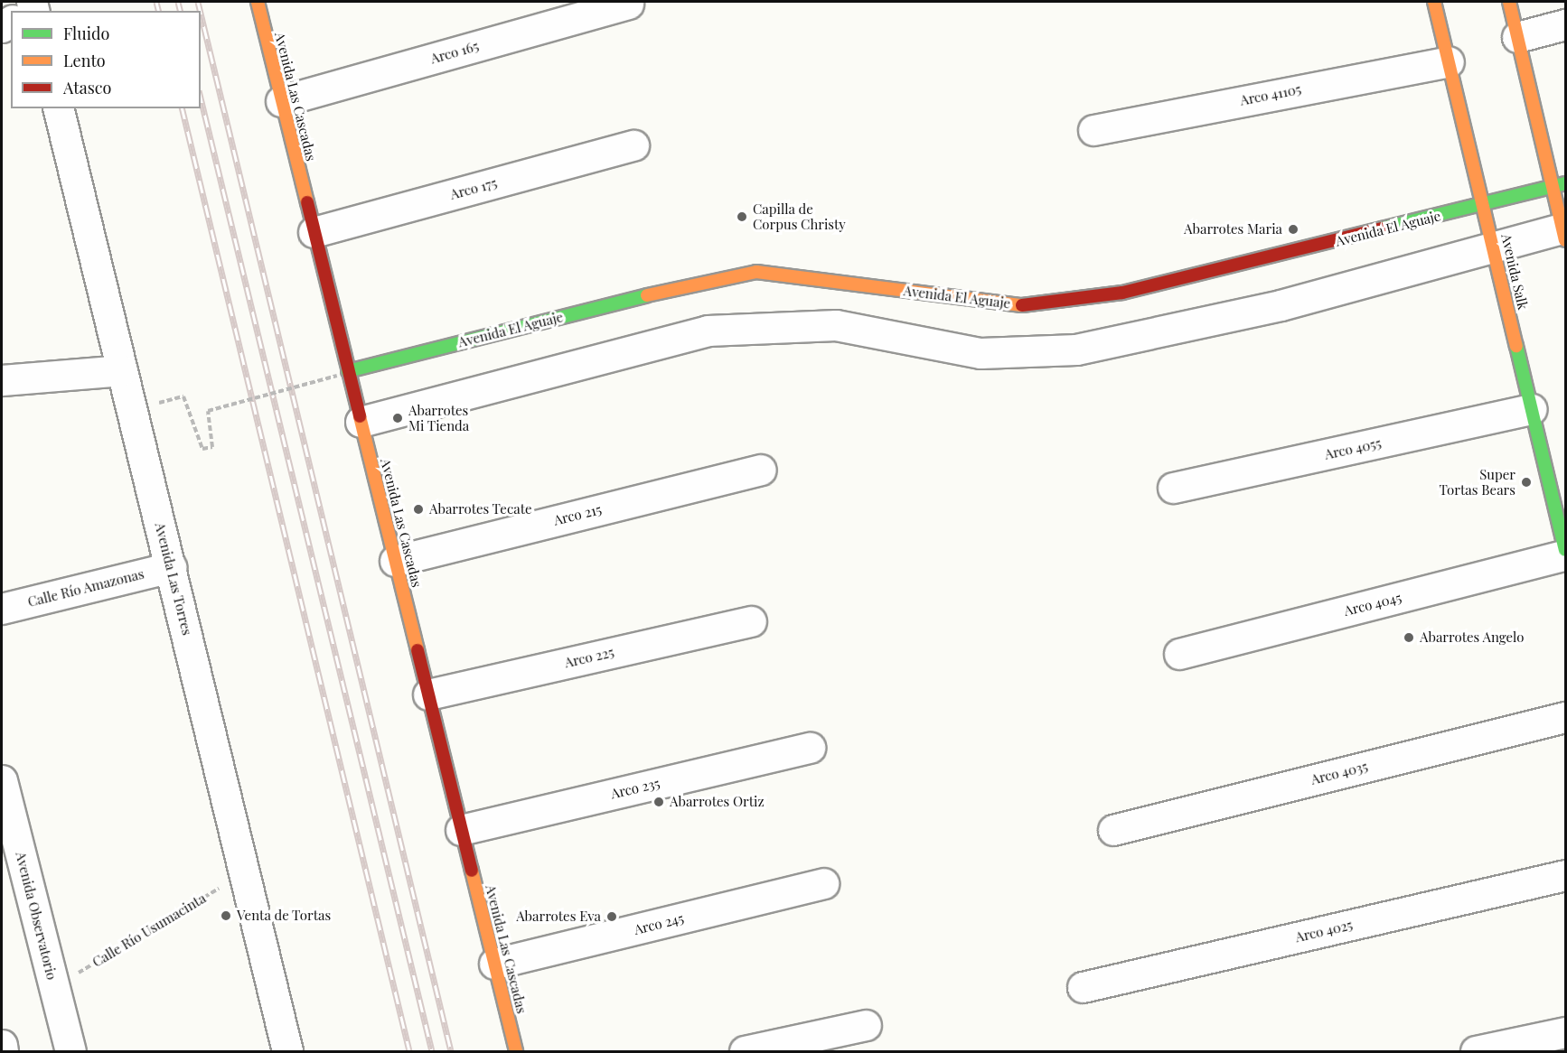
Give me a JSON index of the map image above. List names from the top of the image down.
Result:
{
  "streets": {
    "street": [
      "Arco 165",
      "Arco 41105",
      "Avenida Las Cascadas",
      "Arco 175",
      "Avenida El Aguaje",
      "Avenida Salk",
      "Arco 4055",
      "Arco 215",
      "Avenida Las Torres",
      "Calle Río Amazonas",
      "Arco 4045",
      "Arco 225",
      "Arco 4035",
      "Arco 235",
      "Avenida Observatorio",
      "Arco 245",
      "Arco 4025"
    ],
    "path": ["Calle Río Usumacinta"]
  },
  "crossings": [
    ["Arco 165", "Avenida Las Cascadas"],
    ["Arco 41105", "Avenida Salk"],
    ["Avenida Las Cascadas", "Arco 175"],
    ["Avenida Las Cascadas", "Avenida El Aguaje"],
    ["Avenida Las Cascadas", "Arco 215"],
    ["Avenida Las Cascadas", "Arco 225"],
    ["Avenida Las Cascadas", "Arco 235"],
    ["Avenida Las Cascadas", "Arco 245"],
    ["Avenida El Aguaje", "Avenida Salk"],
    ["Avenida Salk", "Arco 4055"],
    ["Avenida Las Torres", "Calle Río Amazonas"],
    ["Avenida Las Torres", "Calle Río Usumacinta"],
    ["Avenida Observatorio", "Calle Río Usumacinta"]
  ],
  "places": [
    "Capilla de Corpus Christy",
    "Abarrotes Maria",
    "Abarrotes Mi Tienda",
    "Super Tortas Bears",
    "Abarrotes Tecate",
    "Abarrotes Angelo",
    "Abarrotes Ortiz",
    "Venta de Tortas",
    "Abarrotes Eva"
  ],
  "legend": ["Fluido", "Lento", "Atasco"]
}
